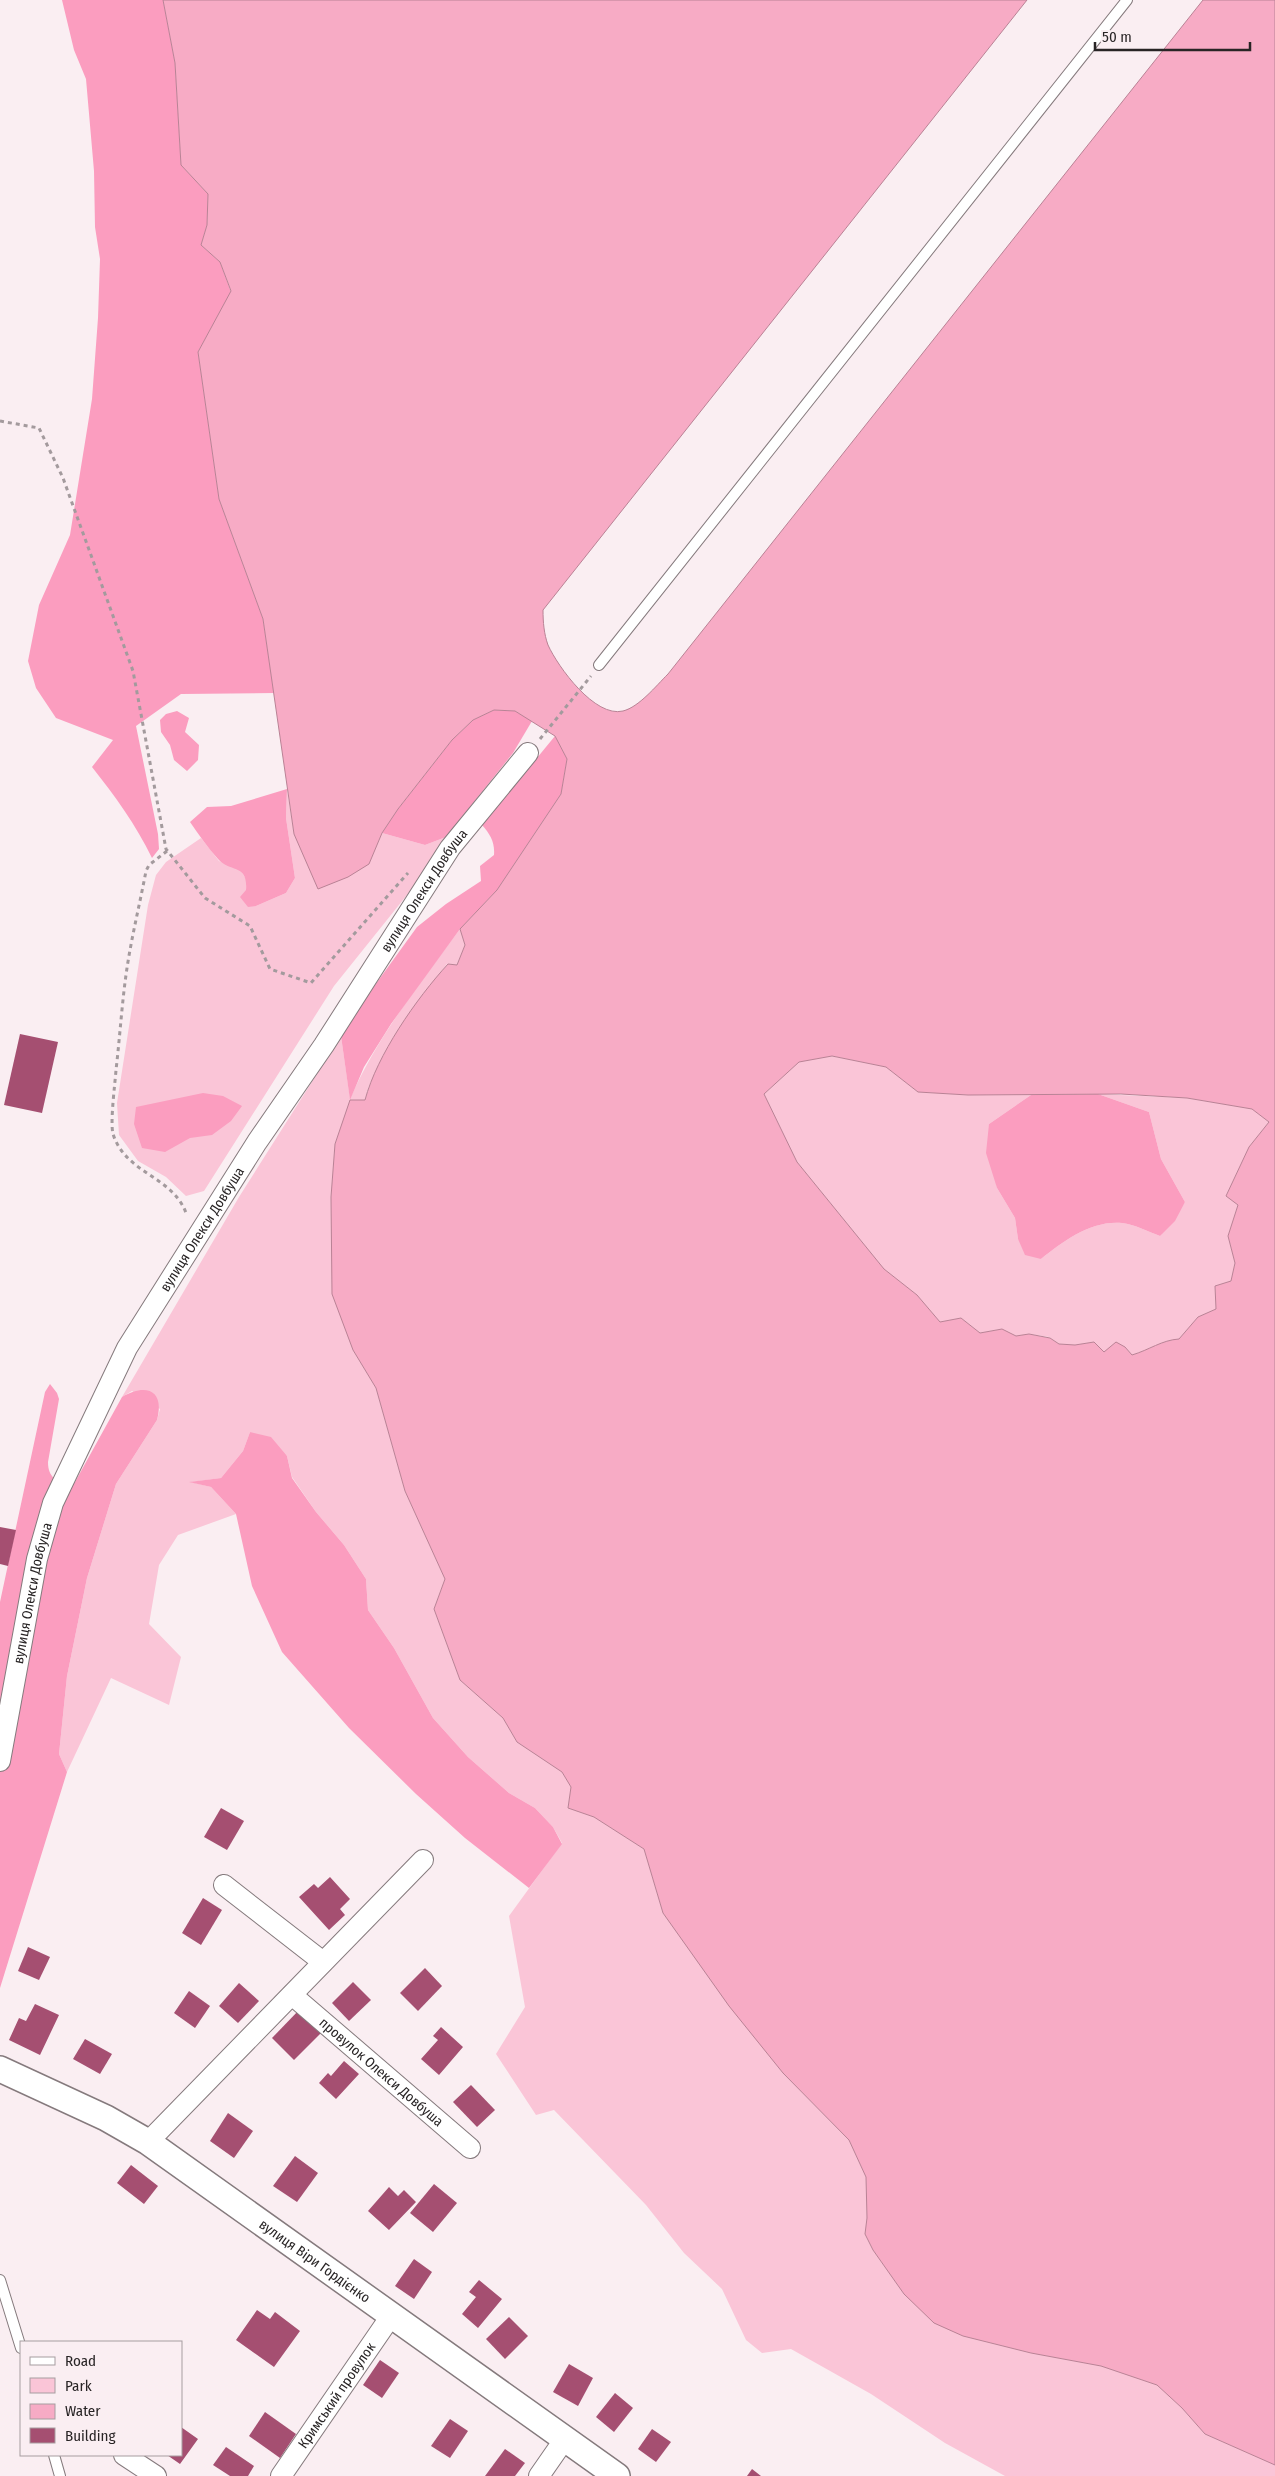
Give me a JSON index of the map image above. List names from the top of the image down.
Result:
{
  "streets": {
    "street": [
      "вулиця Олекси Довбуша",
      "провулок Олекси Довбуша",
      "вулиця Віри Гордієнко",
      "Кримський провулок"
    ]
  },
  "crossings": [
    ["вулиця Віри Гордієнко", "Кримський провулок"]
  ],
  "legend": [
    "Road",
    "Park",
    "Water",
    "Building"
  ],
  "scale_bar": "50 m"
}
